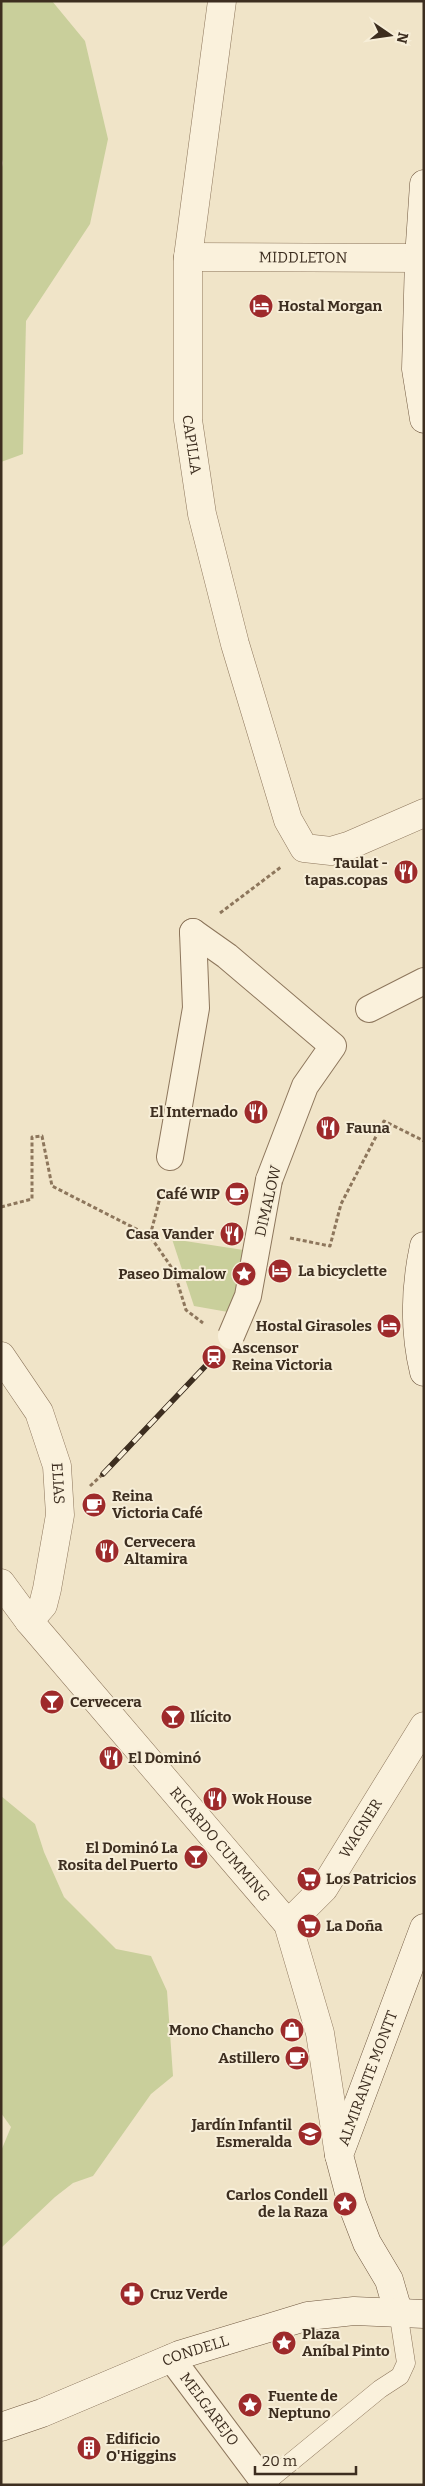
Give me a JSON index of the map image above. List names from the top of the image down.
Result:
{
  "streets": {
    "street": [
      "MIDDLETON",
      "CAPILLA",
      "DIMALOW",
      "ELIAS",
      "WAGNER",
      "RICARDO CUMMING",
      "ALMIRANTE MONTT",
      "CONDELL",
      "MELGAREJO"
    ]
  },
  "crossings": [
    ["MIDDLETON", "CAPILLA"],
    ["ELIAS", "RICARDO CUMMING"],
    ["WAGNER", "RICARDO CUMMING"],
    ["RICARDO CUMMING", "ALMIRANTE MONTT"],
    ["ALMIRANTE MONTT", "CONDELL"],
    ["CONDELL", "MELGAREJO"]
  ],
  "places": {
    "hotel": ["Hostal Morgan", "La bicyclette", "Hostal Girasoles"],
    "restaurant": [
      "Taulat - tapas.copas",
      "El Internado",
      "Fauna",
      "Casa Vander",
      "Cervecera Altamira",
      "El Dominó",
      "Wok House"
    ],
    "cafe": ["Café WIP", "Reina Victoria Café", "Astillero"],
    "place": [
      "Paseo Dimalow",
      "Carlos Condell de la Raza",
      "Plaza Aníbal Pinto",
      "Fuente de Neptuno"
    ],
    "station": ["Ascensor Reina Victoria"],
    "bar": ["Cervecera", "Ilícito", "El Dominó La Rosita del Puerto"],
    "supermarket": ["Los Patricios", "La Doña"],
    "shop": ["Mono Chancho"],
    "school or university": ["Jardín Infantil Esmeralda"],
    "pharmacy": ["Cruz Verde"],
    "building": ["Edificio O'Higgins"]
  },
  "scale_bar": "20 m",
  "north": "right"
}
